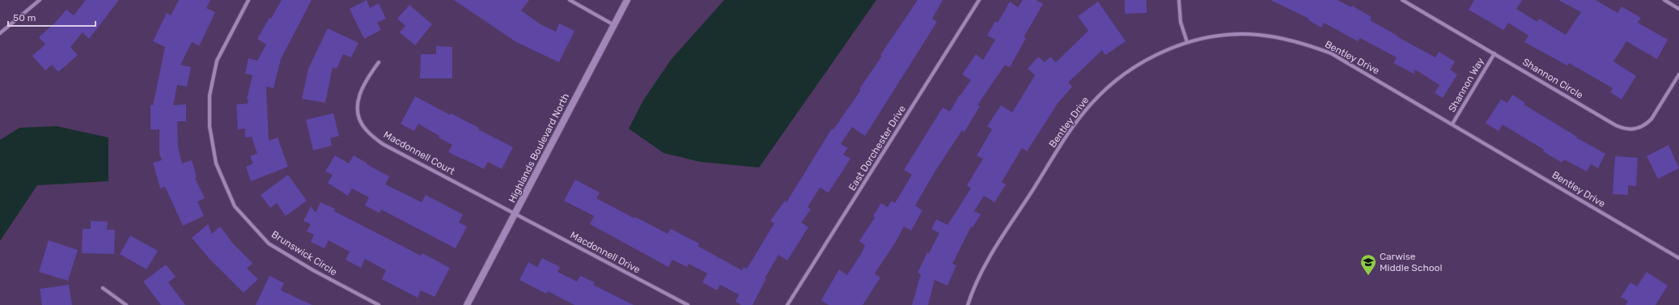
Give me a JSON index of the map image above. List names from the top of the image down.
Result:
{
  "streets": {
    "street": [
      "Bentley Drive",
      "Shannon Circle",
      "Shannon Way",
      "Highlands Boulevard North",
      "East Dorchester Drive",
      "Macdonnell Court",
      "Macdonnell Drive",
      "Brunswick Circle"
    ]
  },
  "crossings": [
    ["Bentley Drive", "Shannon Way"],
    ["Shannon Circle", "Shannon Way"],
    ["Highlands Boulevard North", "Macdonnell Court"],
    ["Highlands Boulevard North", "Macdonnell Drive"],
    ["Macdonnell Court", "Macdonnell Drive"]
  ],
  "places": {
    "school or university": ["Carwise Middle School"]
  },
  "scale_bar": "50 m"
}
